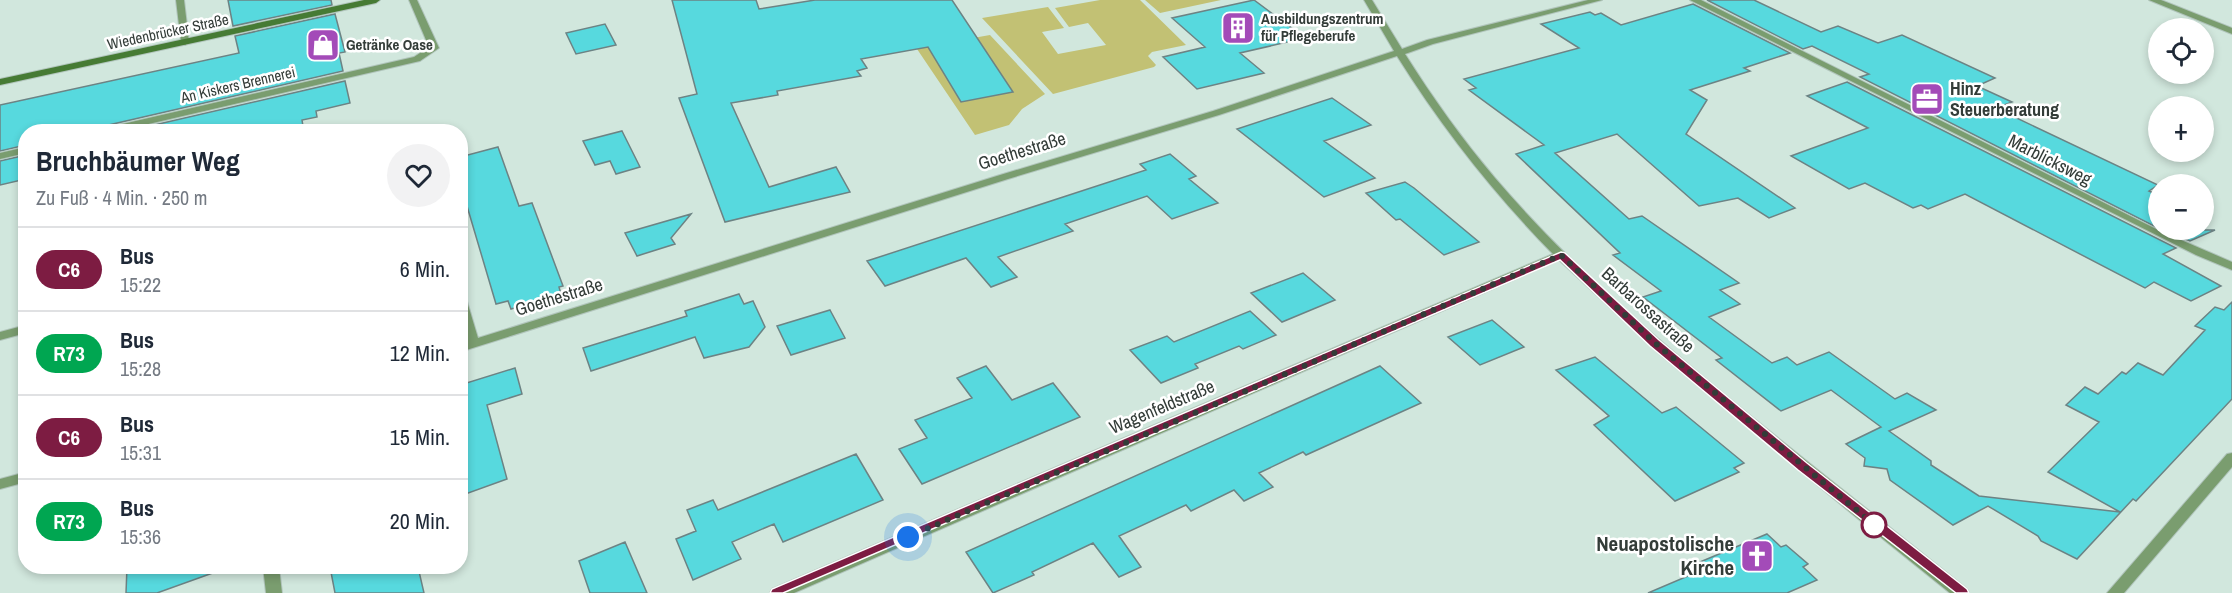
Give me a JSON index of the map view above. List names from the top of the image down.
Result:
{
  "streets": {
    "street": [
      "Wiedenbrücker Straße",
      "An Kiskers Brennerei",
      "Goethestraße",
      "Marblicksweg",
      "Barbarossastraße",
      "Wagenfeldstraße"
    ]
  },
  "crossings": [
    ["Goethestraße", "Barbarossastraße"],
    ["Barbarossastraße", "Wagenfeldstraße"]
  ],
  "places": {
    "building": ["Ausbildungszentrum für Pflegeberufe"],
    "shop": ["Getränke Oase"],
    "office": ["Hinz Steuerberatung"],
    "church": ["Neuapostolische Kirche"]
  },
  "lines": ["bus line C6"],
  "page": {
    "map_buttons": ["+", "−"],
    "heading": ["Bruchbäumer Weg", "Zu Fuß · 4 Min. · 250 m"],
    "list": [
      {
        "mark": "C6",
        "name": "Bus",
        "note": "15:22",
        "value": "6 Min."
      },
      {
        "mark": "R73",
        "name": "Bus",
        "note": "15:28",
        "value": "12 Min."
      },
      {
        "mark": "C6",
        "name": "Bus",
        "note": "15:31",
        "value": "15 Min."
      },
      {
        "mark": "R73",
        "name": "Bus",
        "note": "15:36",
        "value": "20 Min."
      }
    ]
  }
}
